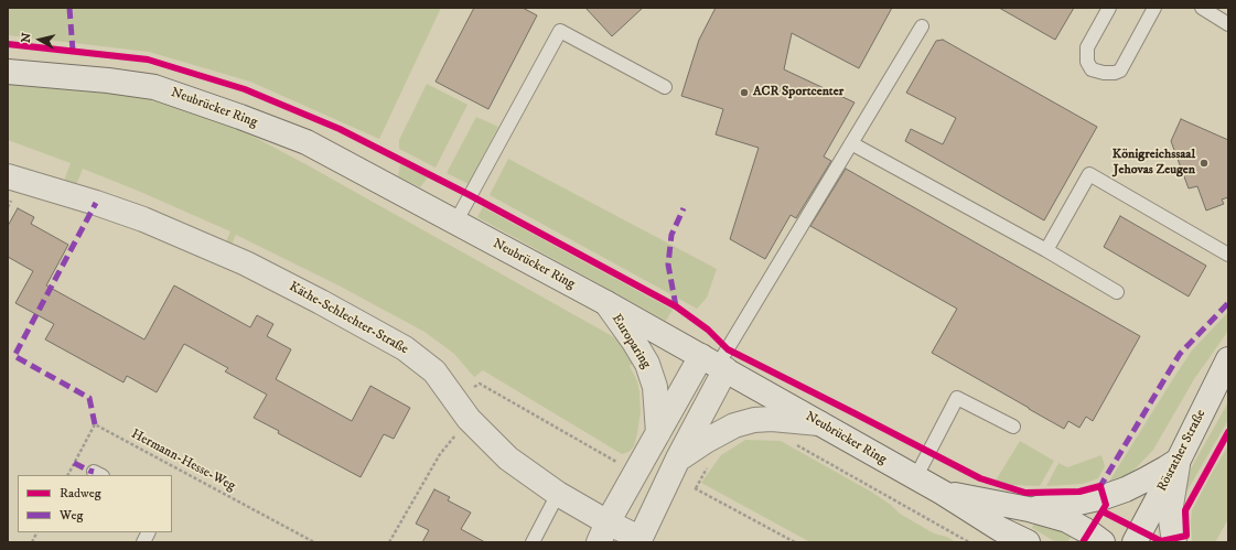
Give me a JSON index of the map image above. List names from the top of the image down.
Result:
{
  "streets": {
    "main road": [
      "Neubrücker Ring",
      "Käthe-Schlechter-Straße",
      "Europaring",
      "Rösrather Straße"
    ],
    "path": ["Hermann-Hesse-Weg"]
  },
  "crossings": [
    ["Neubrücker Ring", "Europaring"]
  ],
  "places": ["ACR Sportcenter", "Königreichssaal Jehovas Zeugen"],
  "legend": ["Radweg", "Weg"],
  "north": "left"
}
